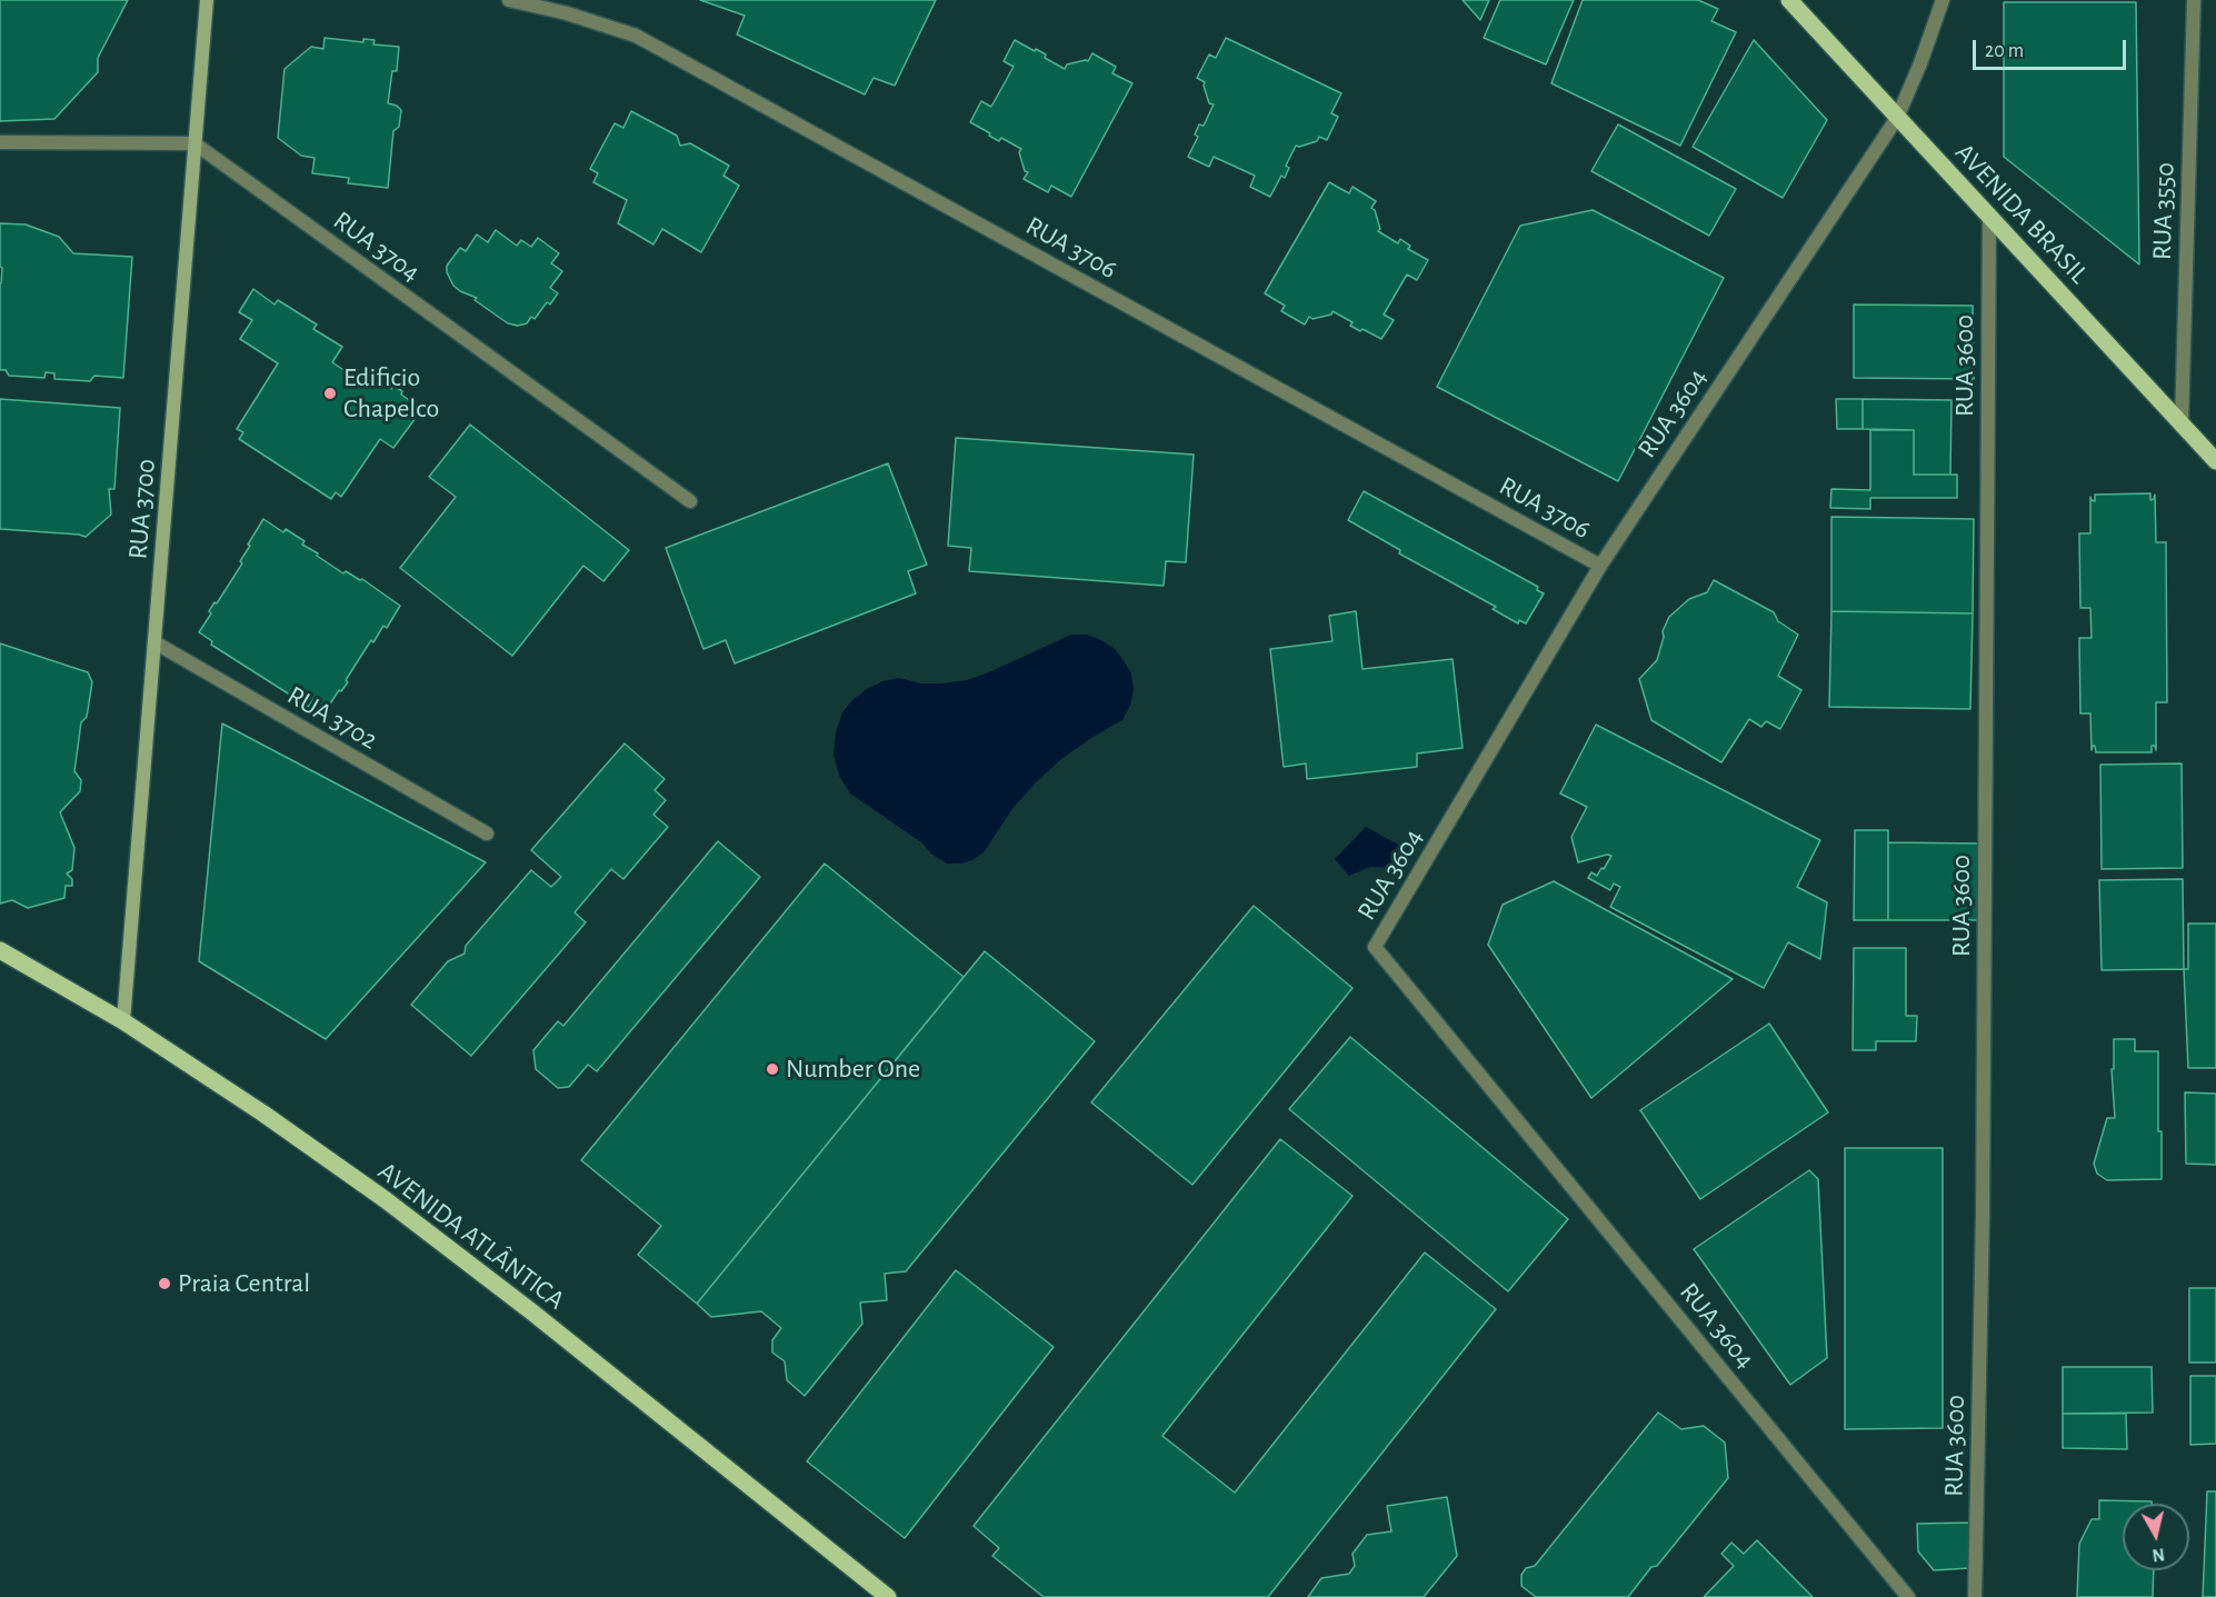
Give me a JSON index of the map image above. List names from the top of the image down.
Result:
{
  "streets": {
    "main road": ["AVENIDA BRASIL", "RUA 3700", "AVENIDA ATLÂNTICA"],
    "street": [
      "RUA 3550",
      "RUA 3704",
      "RUA 3706",
      "RUA 3600",
      "RUA 3604",
      "RUA 3702"
    ]
  },
  "crossings": [
    ["RUA 3550", "AVENIDA BRASIL"],
    ["AVENIDA BRASIL", "RUA 3600"],
    ["AVENIDA BRASIL", "RUA 3604"],
    ["RUA 3704", "RUA 3700"],
    ["RUA 3706", "RUA 3604"],
    ["RUA 3700", "RUA 3702"],
    ["RUA 3700", "AVENIDA ATLÂNTICA"]
  ],
  "places": ["Edificio Chapelco", "Number One", "Praia Central"],
  "scale_bar": "20 m",
  "north": "bottom"
}
